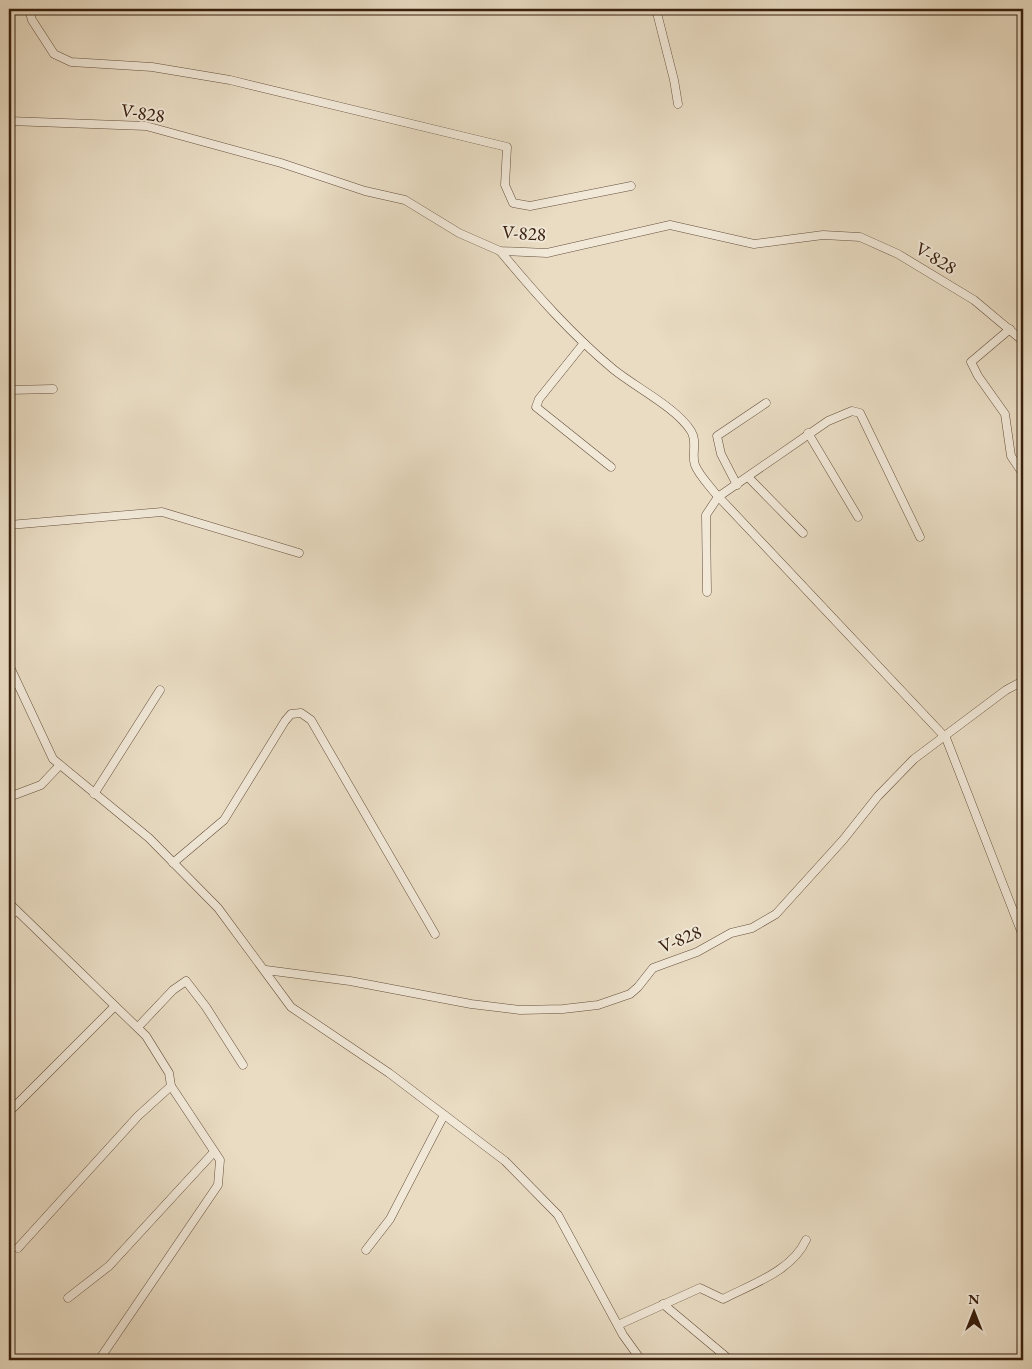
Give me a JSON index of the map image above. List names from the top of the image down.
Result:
{
  "streets": {
    "street": ["V-828"]
  },
  "north": "top"
}
